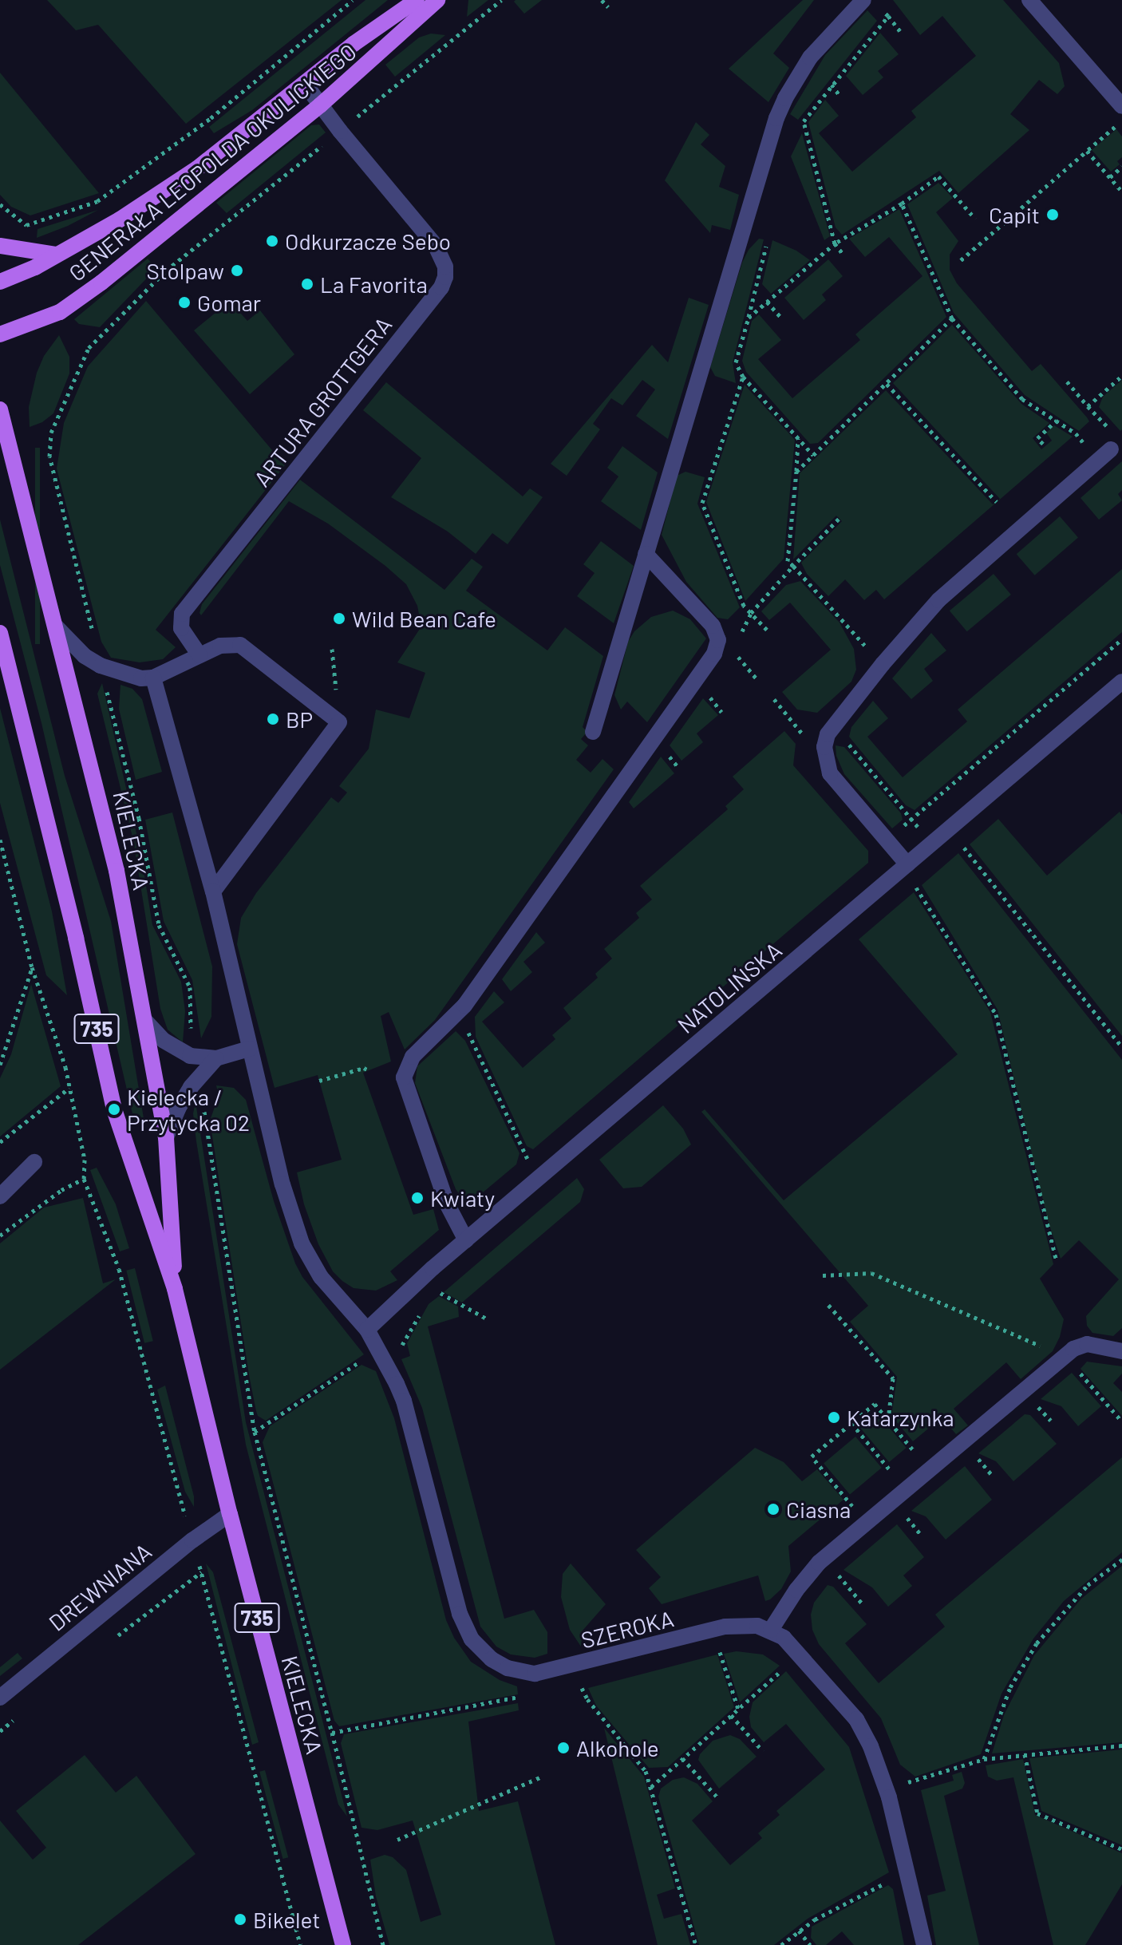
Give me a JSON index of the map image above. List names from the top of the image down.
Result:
{
  "streets": {
    "main road": ["GENERAŁA LEOPOLDA OKULICKIEGO", "KIELECKA", "735"],
    "street": [
      "ARTURA GROTTGERA",
      "NATOLIŃSKA",
      "DREWNIANA",
      "SZEROKA"
    ]
  },
  "crossings": [
    ["GENERAŁA LEOPOLDA OKULICKIEGO", "ARTURA GROTTGERA"],
    ["KIELECKA", "DREWNIANA"],
    ["NATOLIŃSKA", "SZEROKA"]
  ],
  "places": [
    "Capit",
    "Odkurzacze Sebo",
    "Stolpaw",
    "La Favorita",
    "Gomar",
    "Wild Bean Cafe",
    "BP",
    "Kielecka / Przytycka 02",
    "Kwiaty",
    "Katarzynka",
    "Ciasna",
    "Alkohole",
    "Bikelet"
  ]
}
